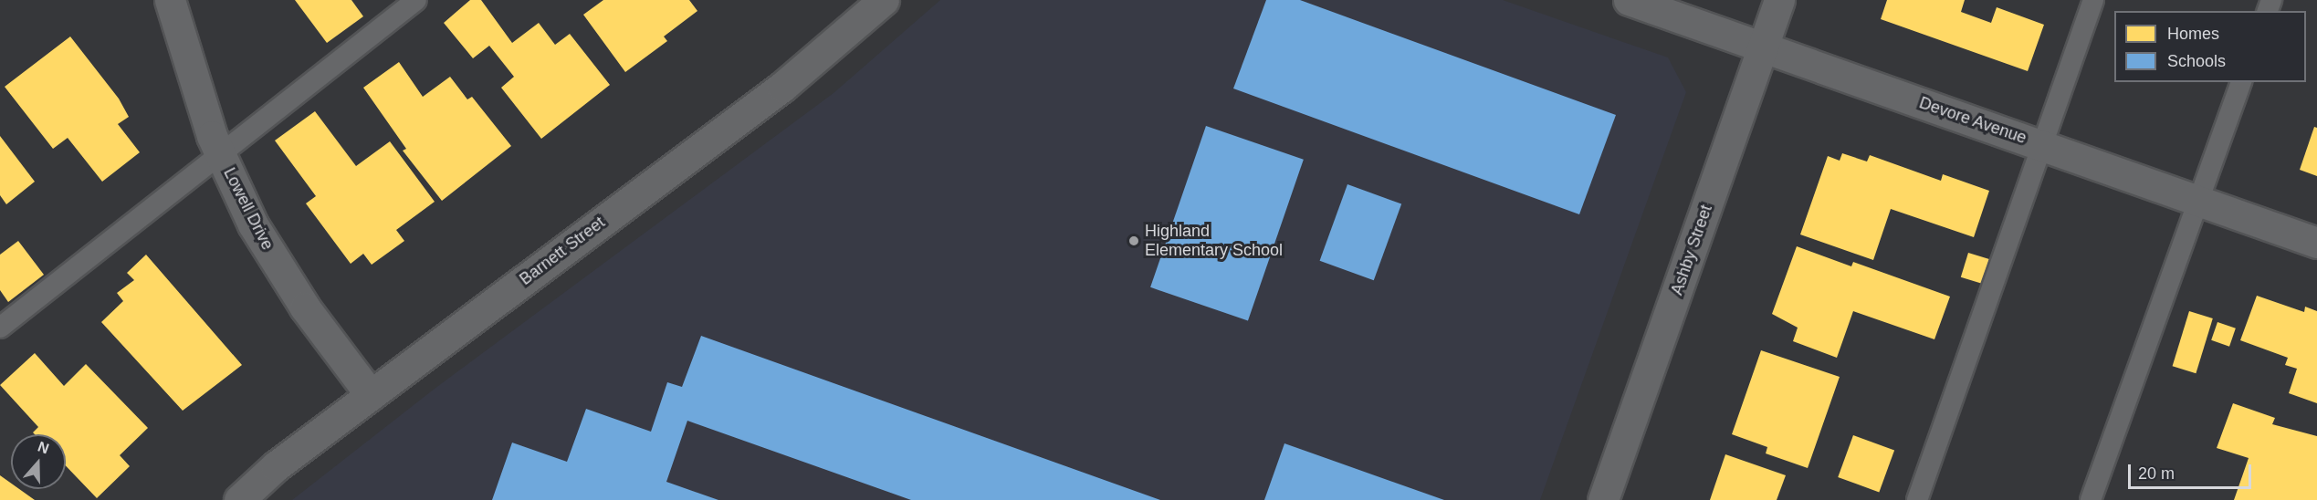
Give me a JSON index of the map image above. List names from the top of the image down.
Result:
{
  "streets": {
    "street": [
      "Devore Avenue",
      "Lowell Drive",
      "Ashby Street",
      "Barnett Street"
    ]
  },
  "crossings": [
    ["Devore Avenue", "Ashby Street"],
    ["Lowell Drive", "Barnett Street"]
  ],
  "places": ["Highland Elementary School"],
  "legend": ["Homes", "Schools"],
  "scale_bar": "20 m",
  "north": "top"
}
